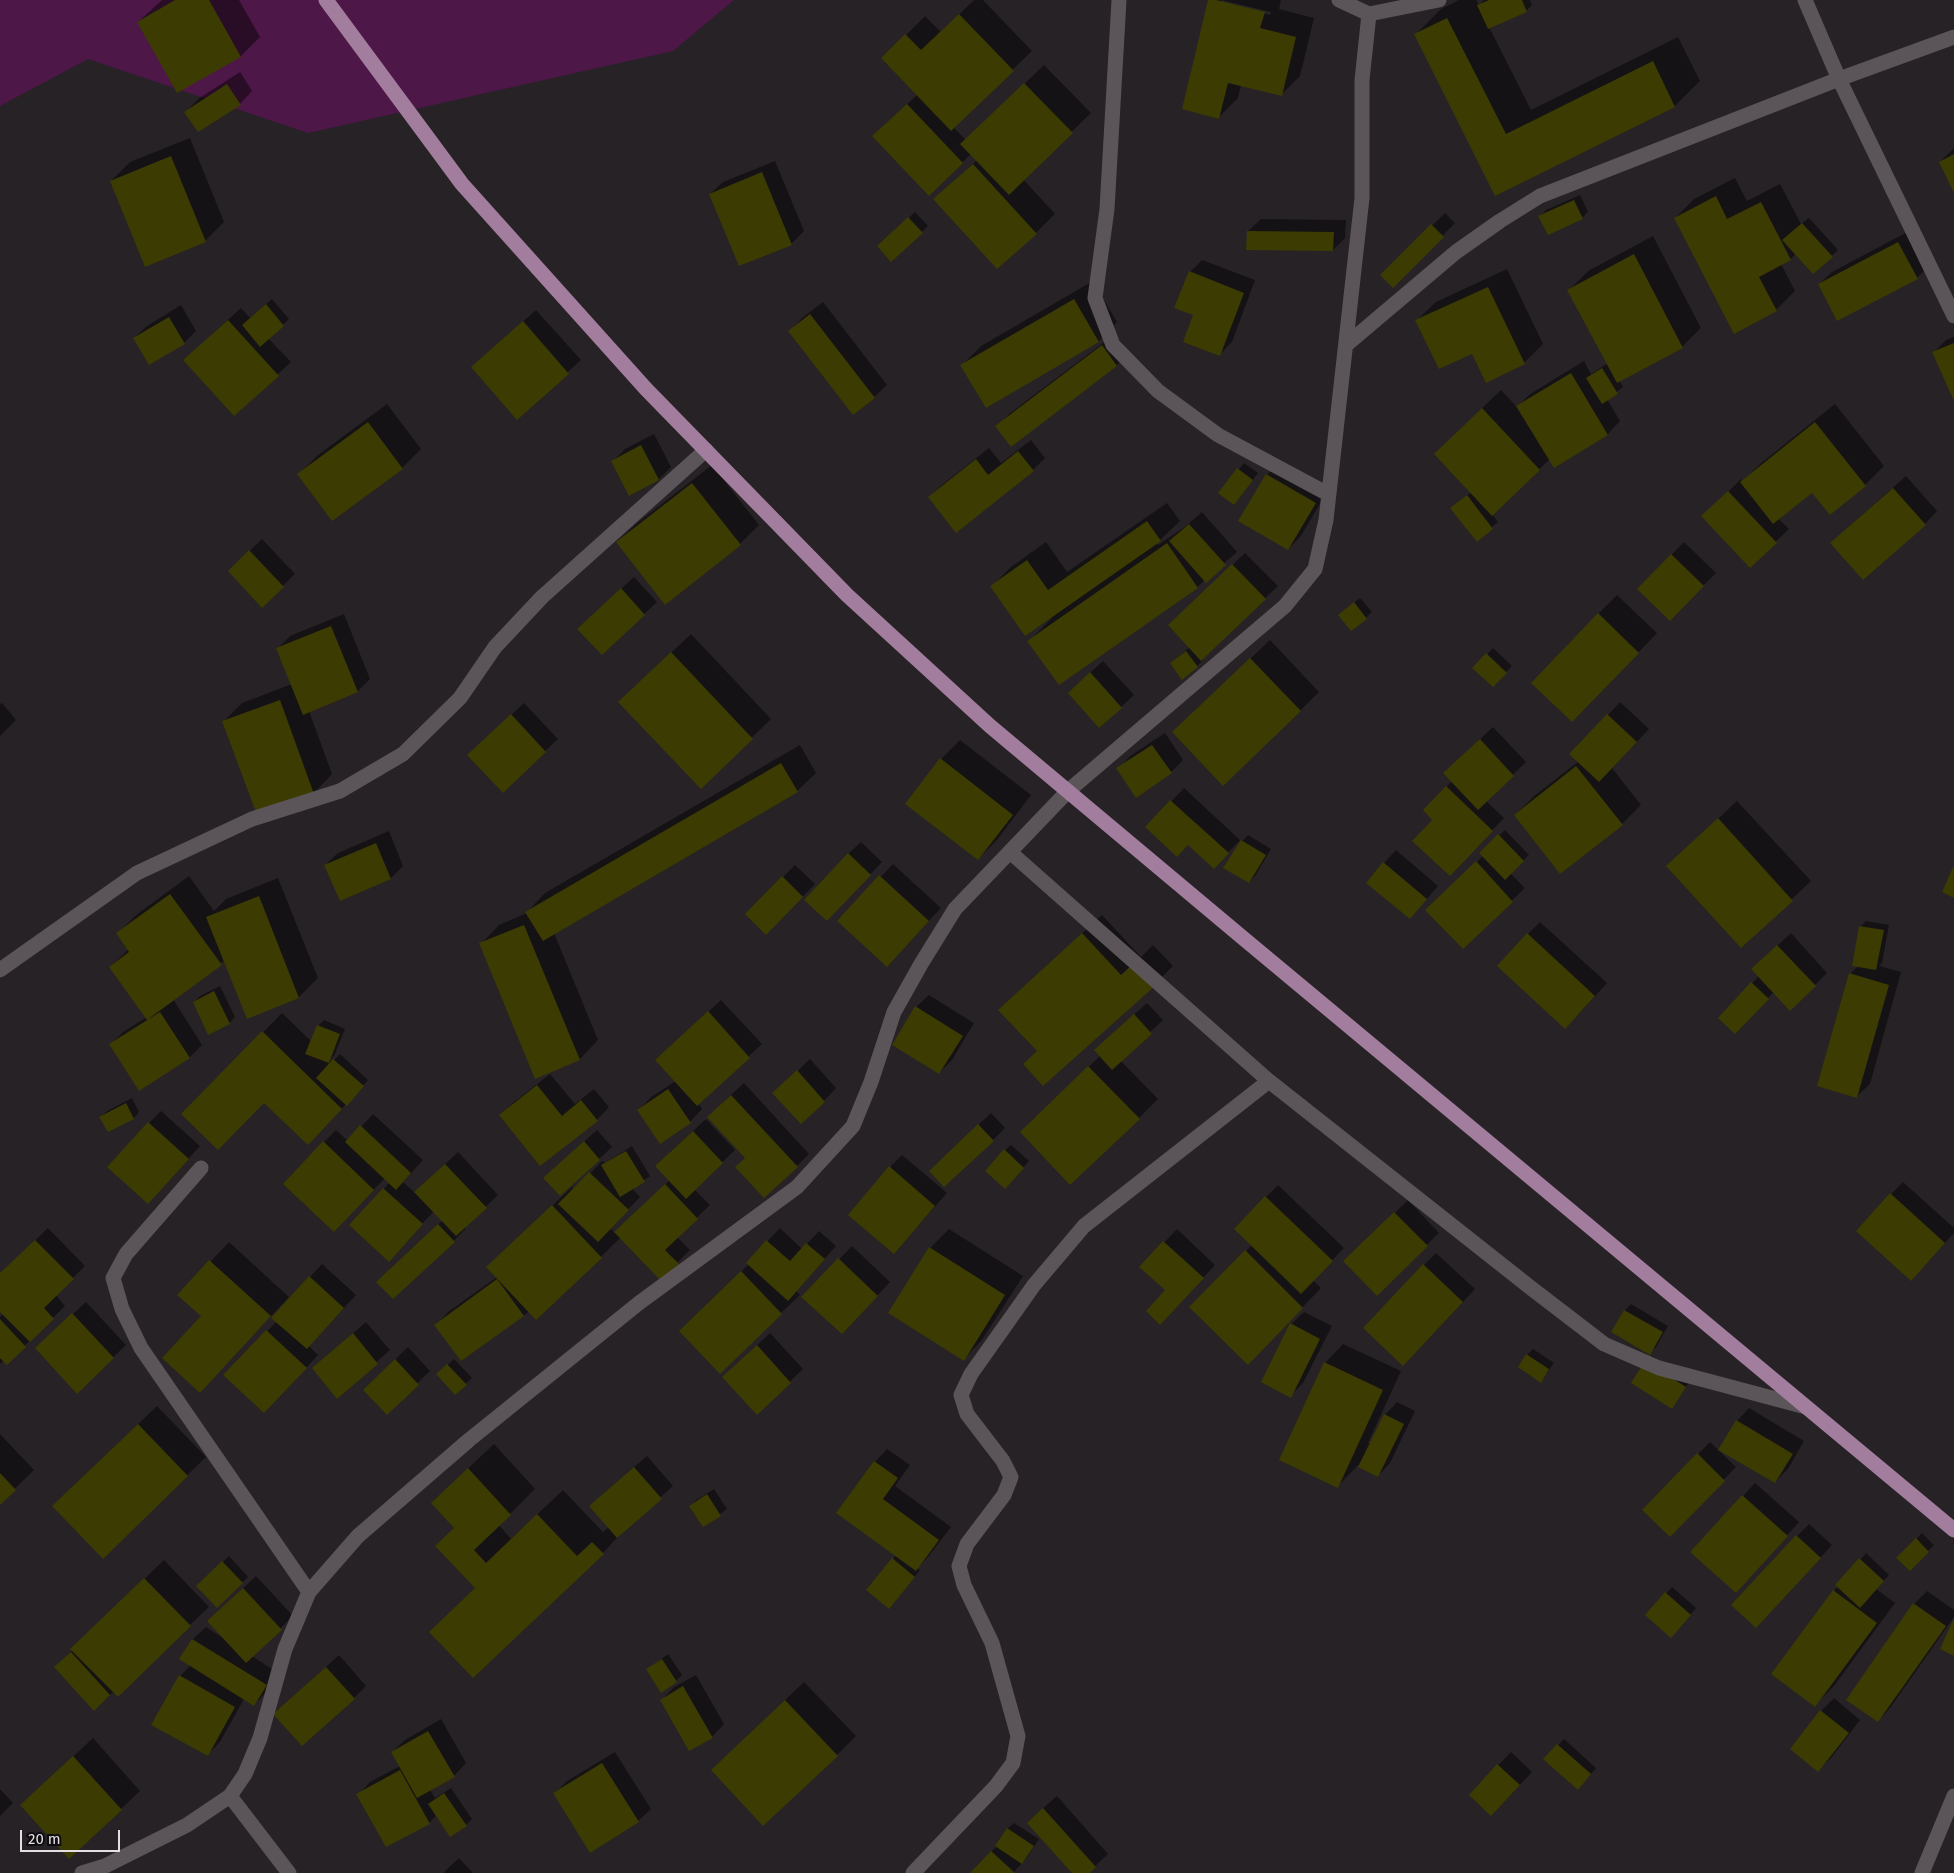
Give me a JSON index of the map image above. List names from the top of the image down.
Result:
{
  "scale_bar": "20 m"
}
